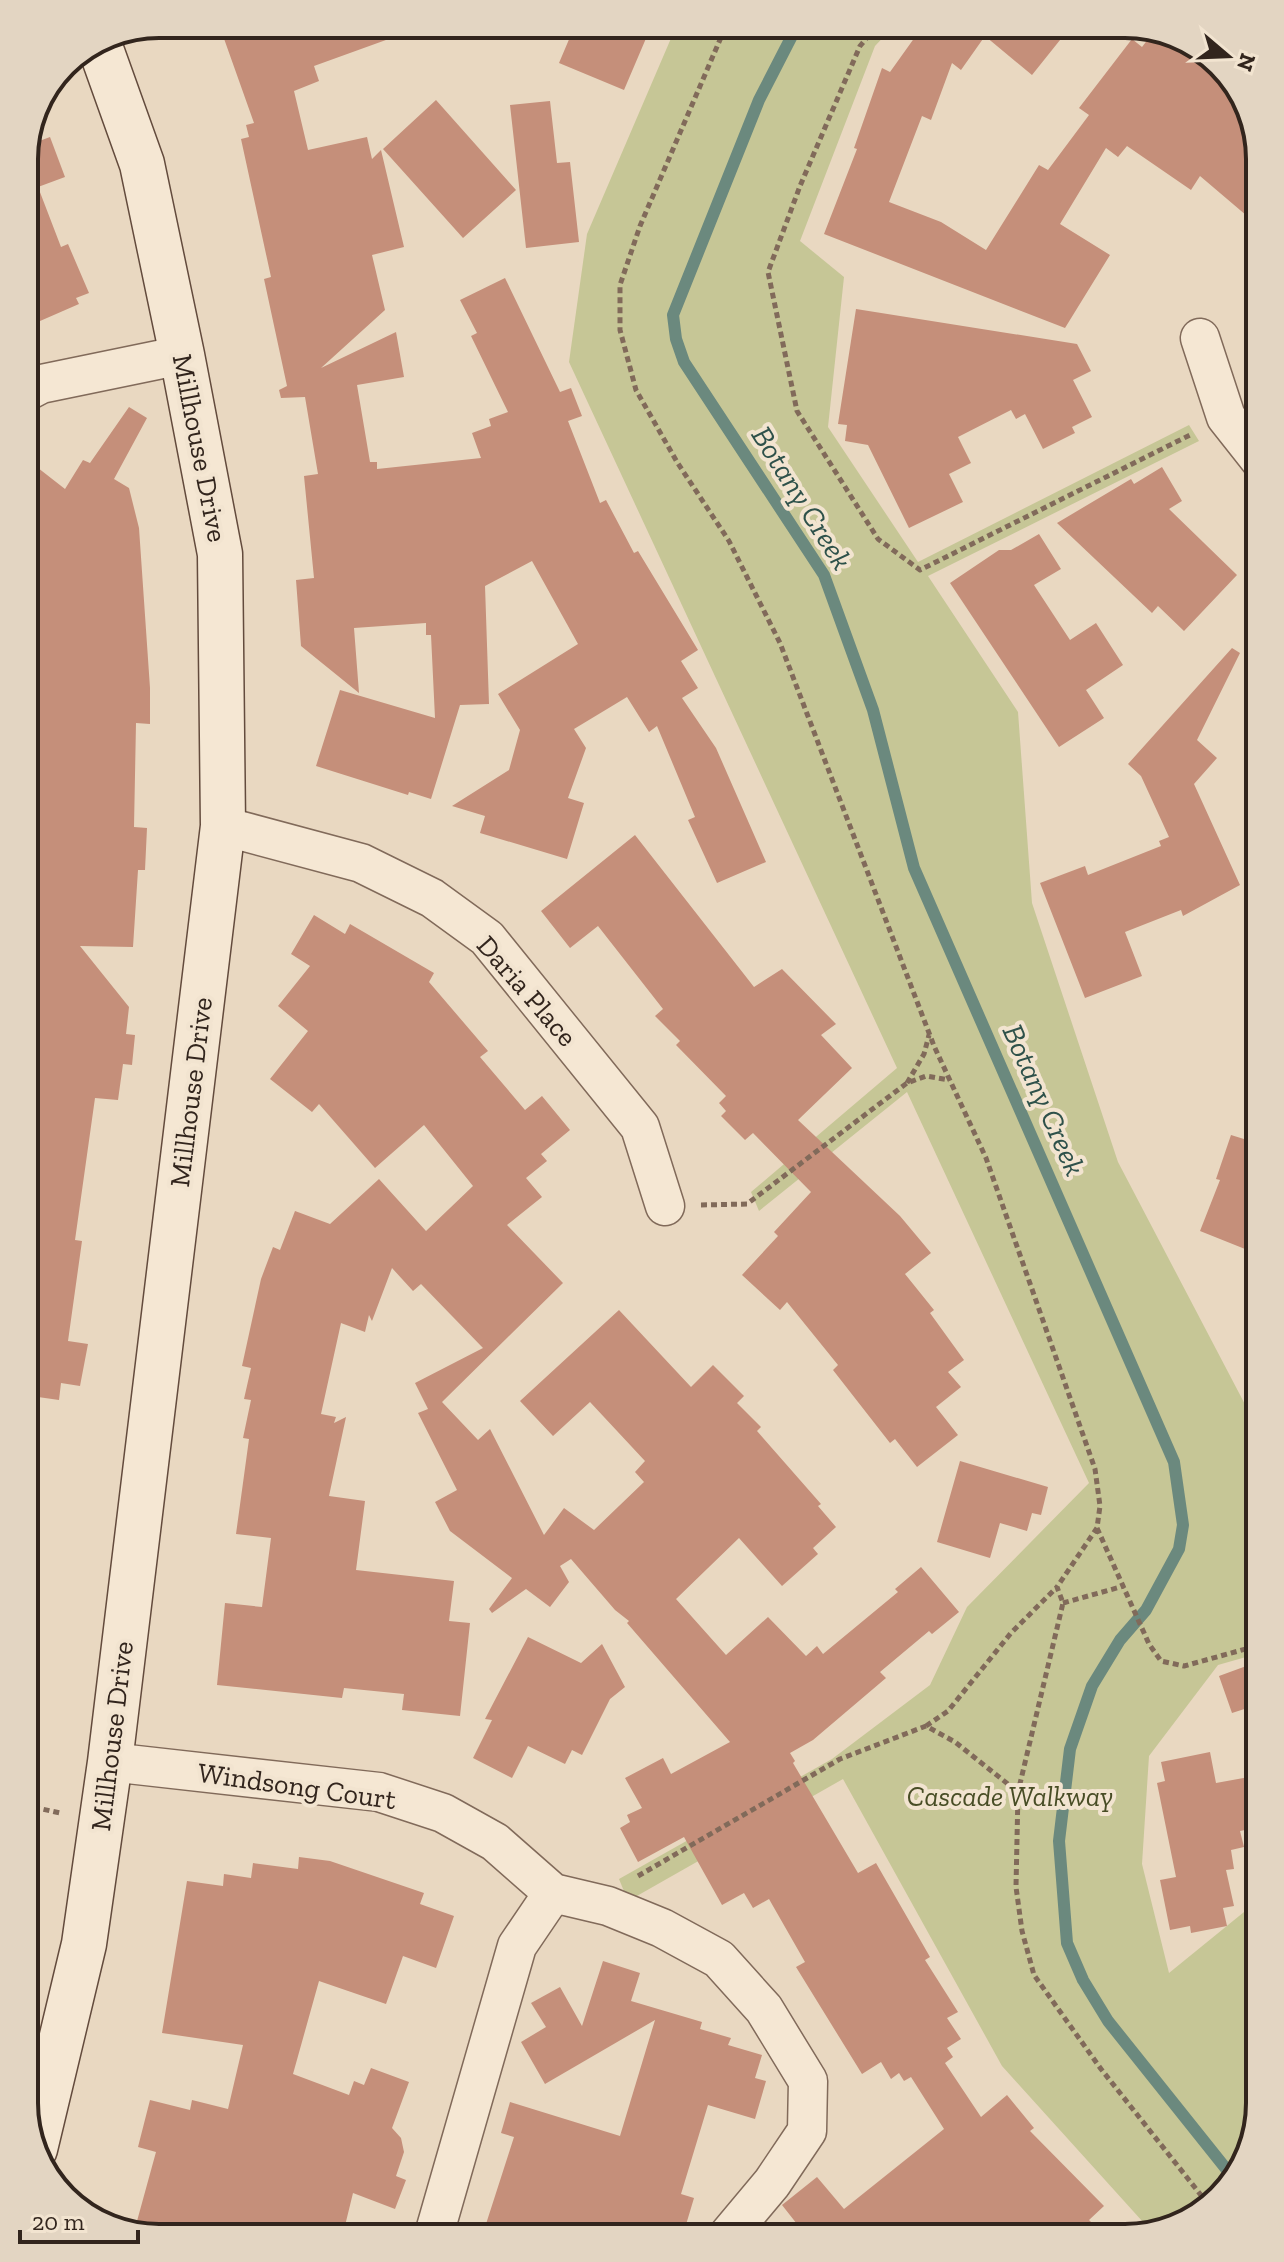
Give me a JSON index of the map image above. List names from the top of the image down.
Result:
{
  "streets": {
    "main road": ["Millhouse Drive"],
    "street": ["Daria Place", "Windsong Court"]
  },
  "crossings": [
    ["Millhouse Drive", "Daria Place"],
    ["Millhouse Drive", "Windsong Court"]
  ],
  "water": ["Botany Creek"],
  "parks": ["Cascade Walkway"],
  "scale_bar": "20 m",
  "north": "right"
}
